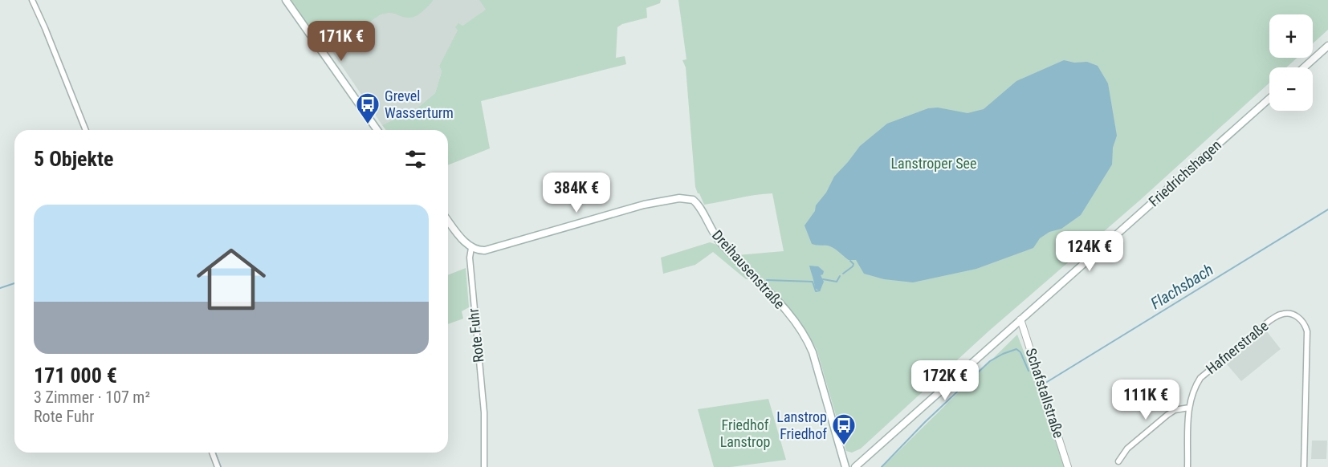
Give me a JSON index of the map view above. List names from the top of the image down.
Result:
{
  "streets": {
    "main road": ["Friedrichshagen", "Dreihausenstraße"],
    "street": ["Rote Fuhr", "Hafnerstraße", "Schafstallstraße"]
  },
  "crossings": [
    ["Friedrichshagen", "Schafstallstraße"],
    ["Dreihausenstraße", "Rote Fuhr"]
  ],
  "water": ["Flachsbach"],
  "parks": ["Lanstroper See", "Friedhof Lanstrop"],
  "places": {
    "bus stop": ["Grevel Wasserturm", "Lanstrop Friedhof"]
  },
  "page": {
    "map_buttons": ["+", "−"],
    "price": [
      "171K €",
      "384K €",
      "124K €",
      "172K €",
      "111K €"
    ],
    "heading": "5 Objekte",
    "list": [
      {
        "name": "171 000 €",
        "note": "3 Zimmer · 107 m² · Rote Fuhr"
      }
    ]
  }
}
